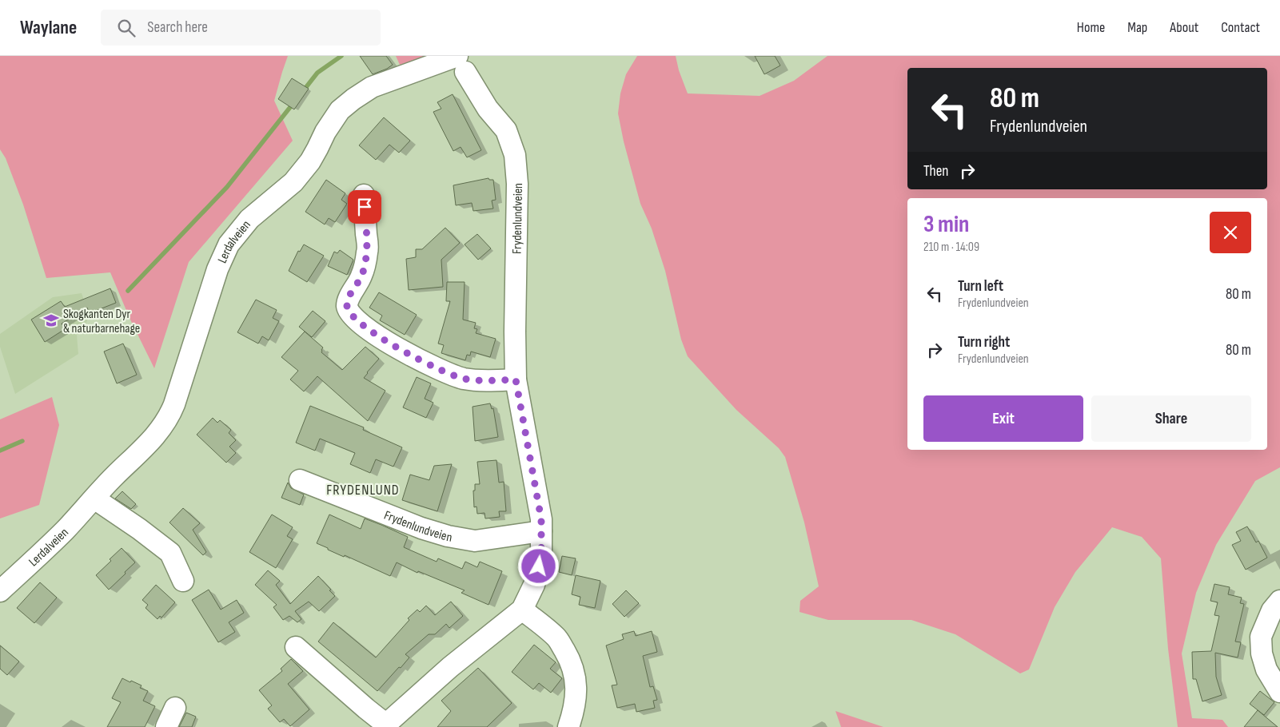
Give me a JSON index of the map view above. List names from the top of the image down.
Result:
{
  "streets": {
    "street": ["Frydenlundveien", "Lerdalveien"]
  },
  "crossings": [
    ["Frydenlundveien", "Lerdalveien"]
  ],
  "districts": ["FRYDENLUND"],
  "places": {
    "school or university": ["Skogkanten Dyr & naturbarnehage"]
  },
  "page": {
    "header": "Waylane",
    "search": "Search here",
    "nav": [
      "Home",
      "Map",
      "About",
      "Contact"
    ],
    "turn": ["80 m", "Frydenlundveien"],
    "then": "Then",
    "heading": ["3 min", "210 m · 14:09"],
    "list": [
      {
        "name": "Turn left",
        "note": "Frydenlundveien",
        "value": "80 m"
      },
      {
        "name": "Turn right",
        "note": "Frydenlundveien",
        "value": "80 m"
      }
    ],
    "buttons": ["Exit", "Share"]
  }
}
